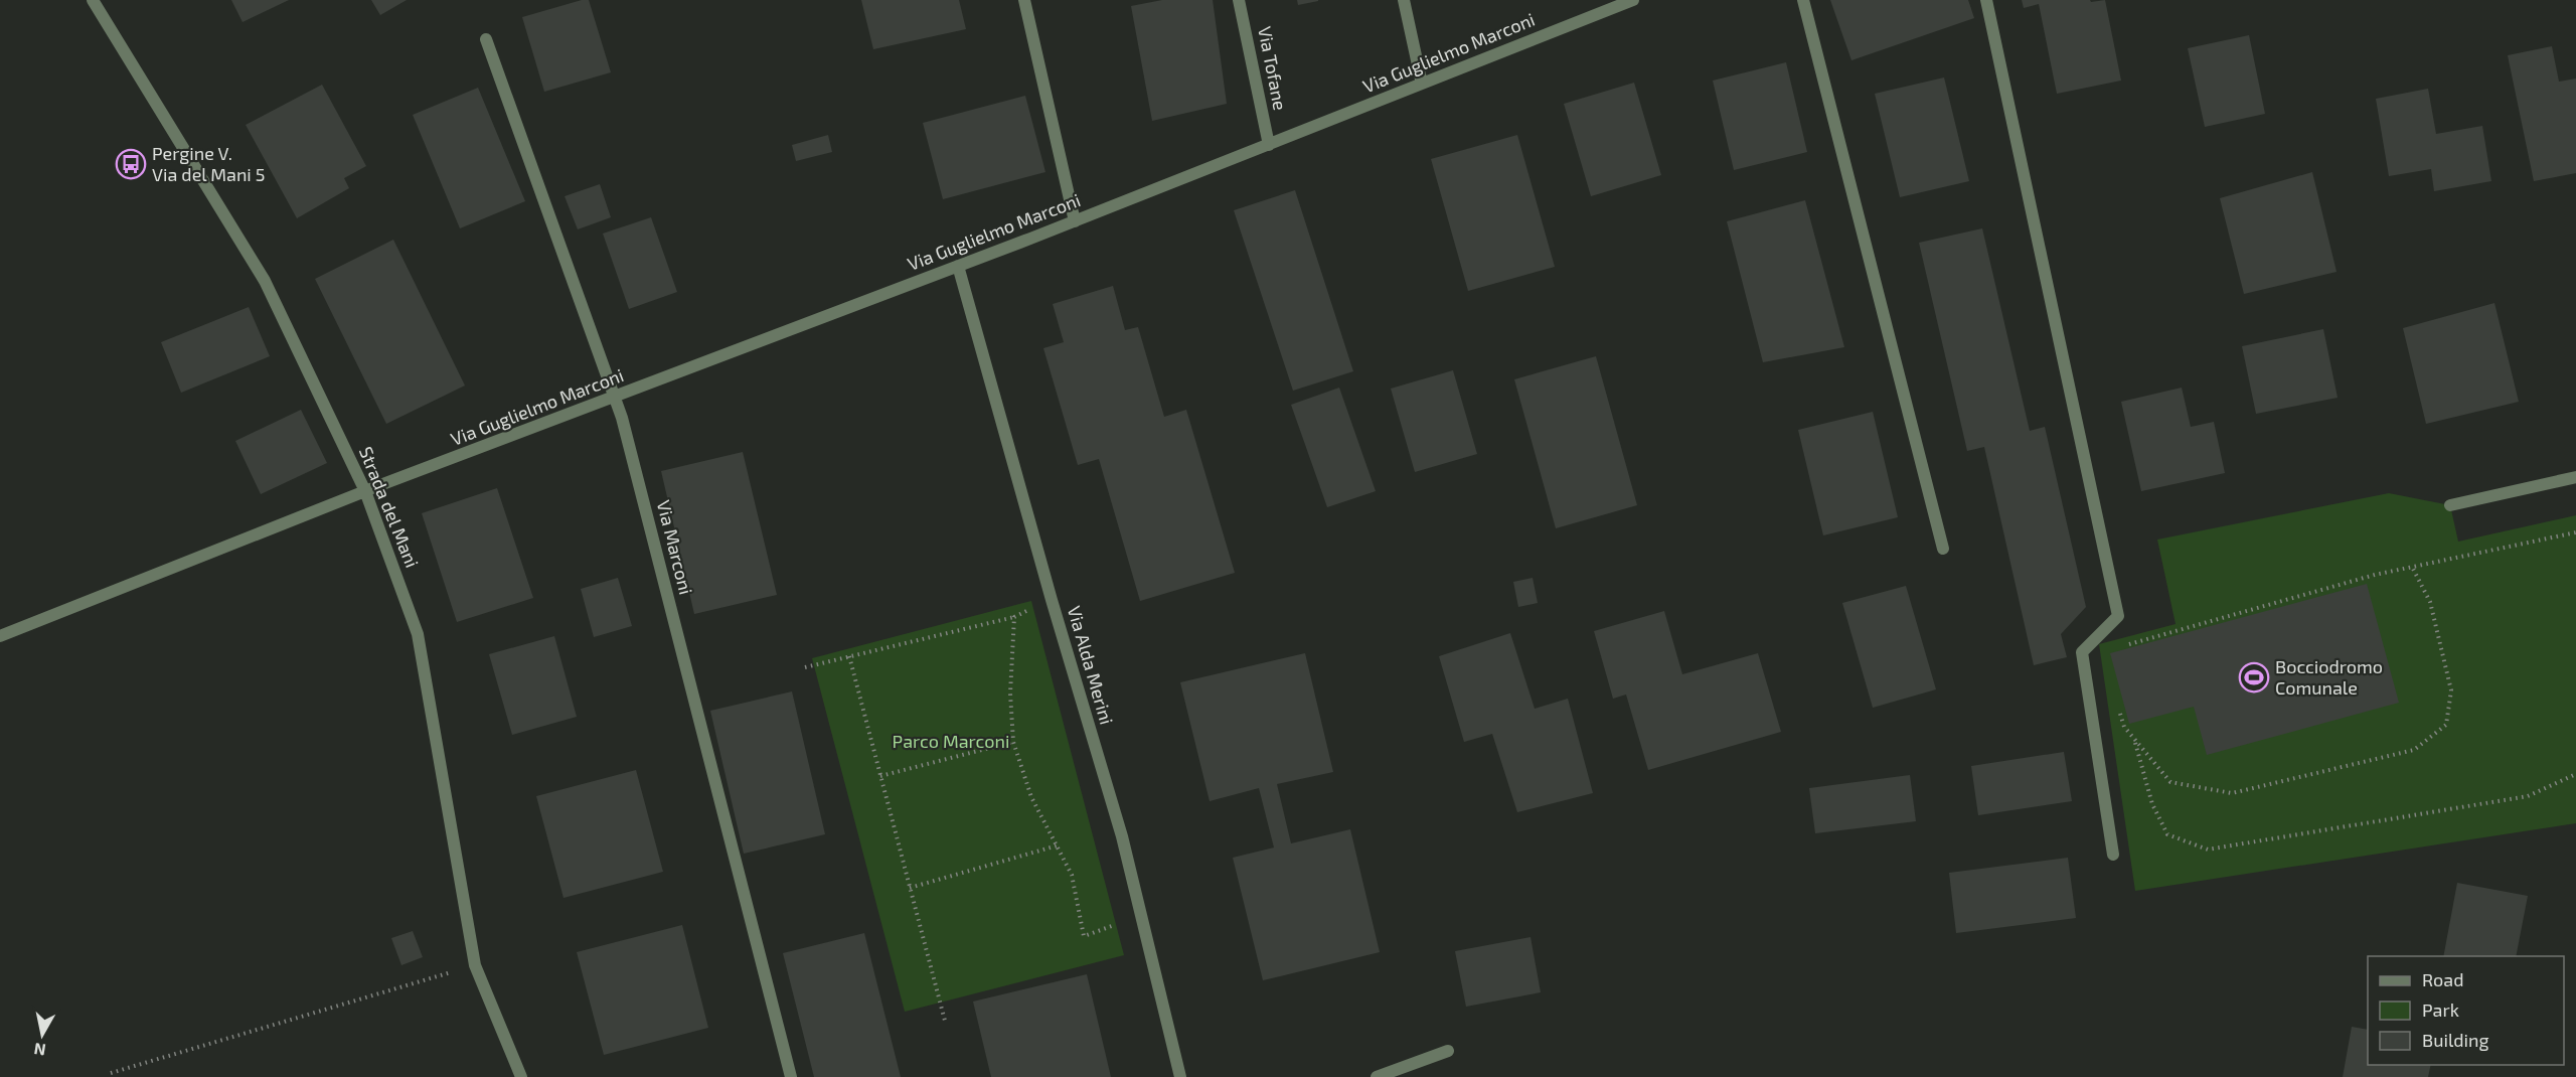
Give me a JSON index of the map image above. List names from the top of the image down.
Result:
{
  "streets": {
    "street": [
      "Via Guglielmo Marconi",
      "Via Tofane",
      "Strada del Mani",
      "Via Marconi",
      "Via Alda Merini"
    ]
  },
  "crossings": [
    ["Via Guglielmo Marconi", "Via Tofane"],
    ["Via Guglielmo Marconi", "Strada del Mani"],
    ["Via Guglielmo Marconi", "Via Marconi"],
    ["Via Guglielmo Marconi", "Via Alda Merini"]
  ],
  "parks": ["Parco Marconi"],
  "places": {
    "bus stop": ["Pergine V. Via del Mani 5"],
    "sports": ["Bocciodromo Comunale"]
  },
  "legend": ["Road", "Park", "Building"],
  "north": "bottom"
}
